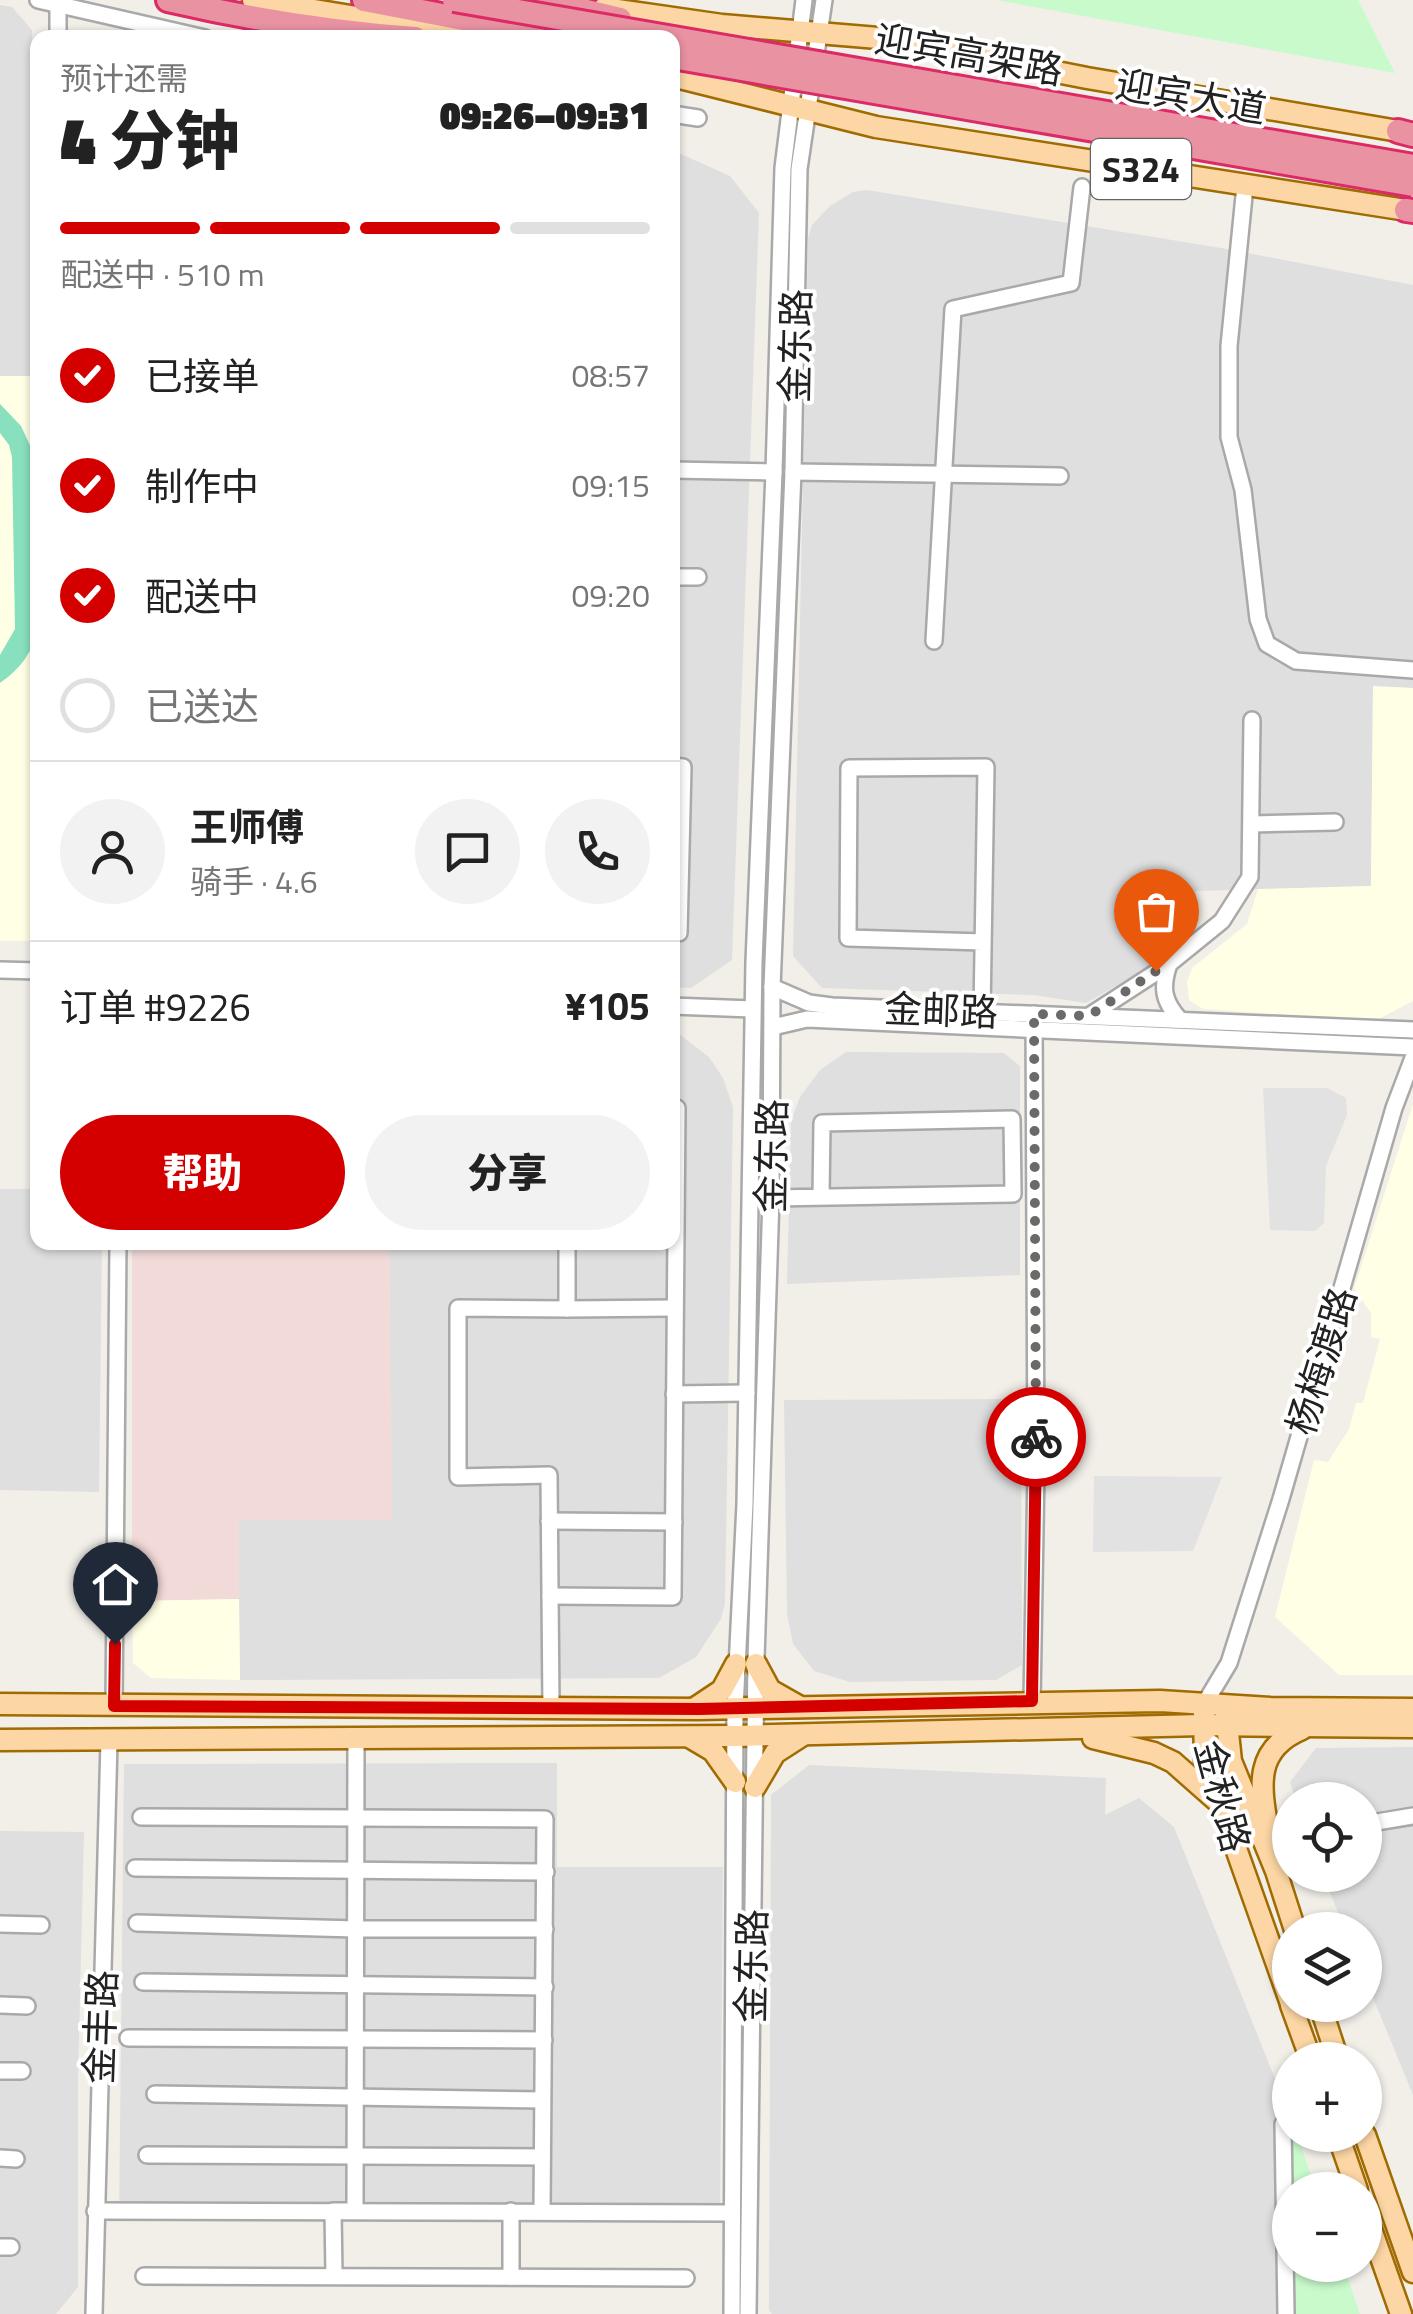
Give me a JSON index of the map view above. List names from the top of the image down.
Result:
{
  "streets": {
    "highway": ["迎宾高架路"],
    "main road": ["迎宾大道", "S324", "金秋路"],
    "street": [
      "金东路",
      "金邮路",
      "杨梅渡路",
      "金丰路"
    ]
  },
  "crossings": [
    ["迎宾大道", "金东路"],
    ["S324", "金东路"],
    ["金东路", "金邮路"],
    ["杨梅渡路", "金秋路"]
  ],
  "page": {
    "heading": ["4 分钟", "预计还需", "09:26–09:31"],
    "panel": [
      "王师傅",
      "骑手 · 4.6",
      "订单 #9226",
      "¥105"
    ],
    "bar": "配送中 · 510 m",
    "list": [
      ["已接单", "08:57"],
      ["制作中", "09:15"],
      ["配送中", "09:20"],
      "已送达"
    ],
    "buttons": ["帮助", "分享"],
    "map_buttons": ["+", "−"]
  }
}
